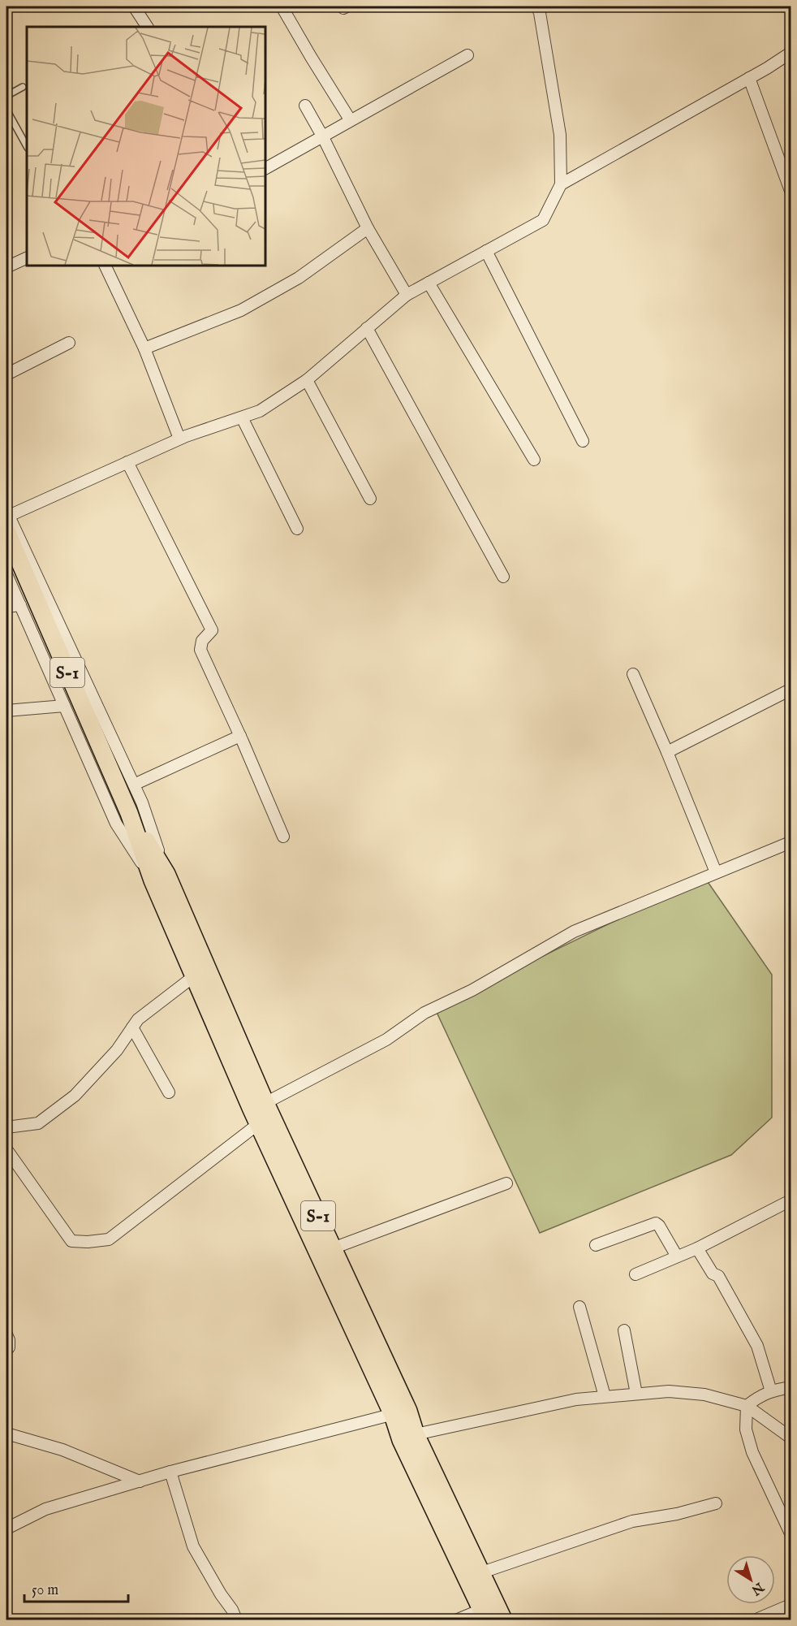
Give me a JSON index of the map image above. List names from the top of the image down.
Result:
{
  "streets": {
    "main road": ["S-1"]
  },
  "scale_bar": "50 m",
  "north": "bottom right"
}
